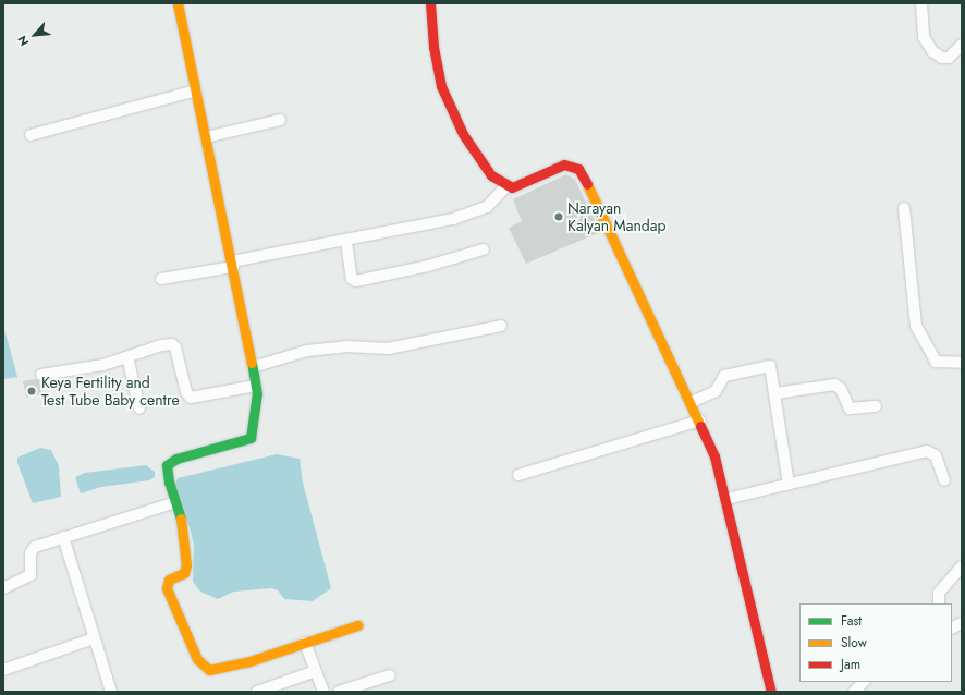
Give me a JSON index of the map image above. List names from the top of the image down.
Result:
{
  "places": ["Narayan Kalyan Mandap", "Keya Fertility and Test Tube Baby centre"],
  "legend": ["Fast", "Slow", "Jam"],
  "north": "bottom left"
}
